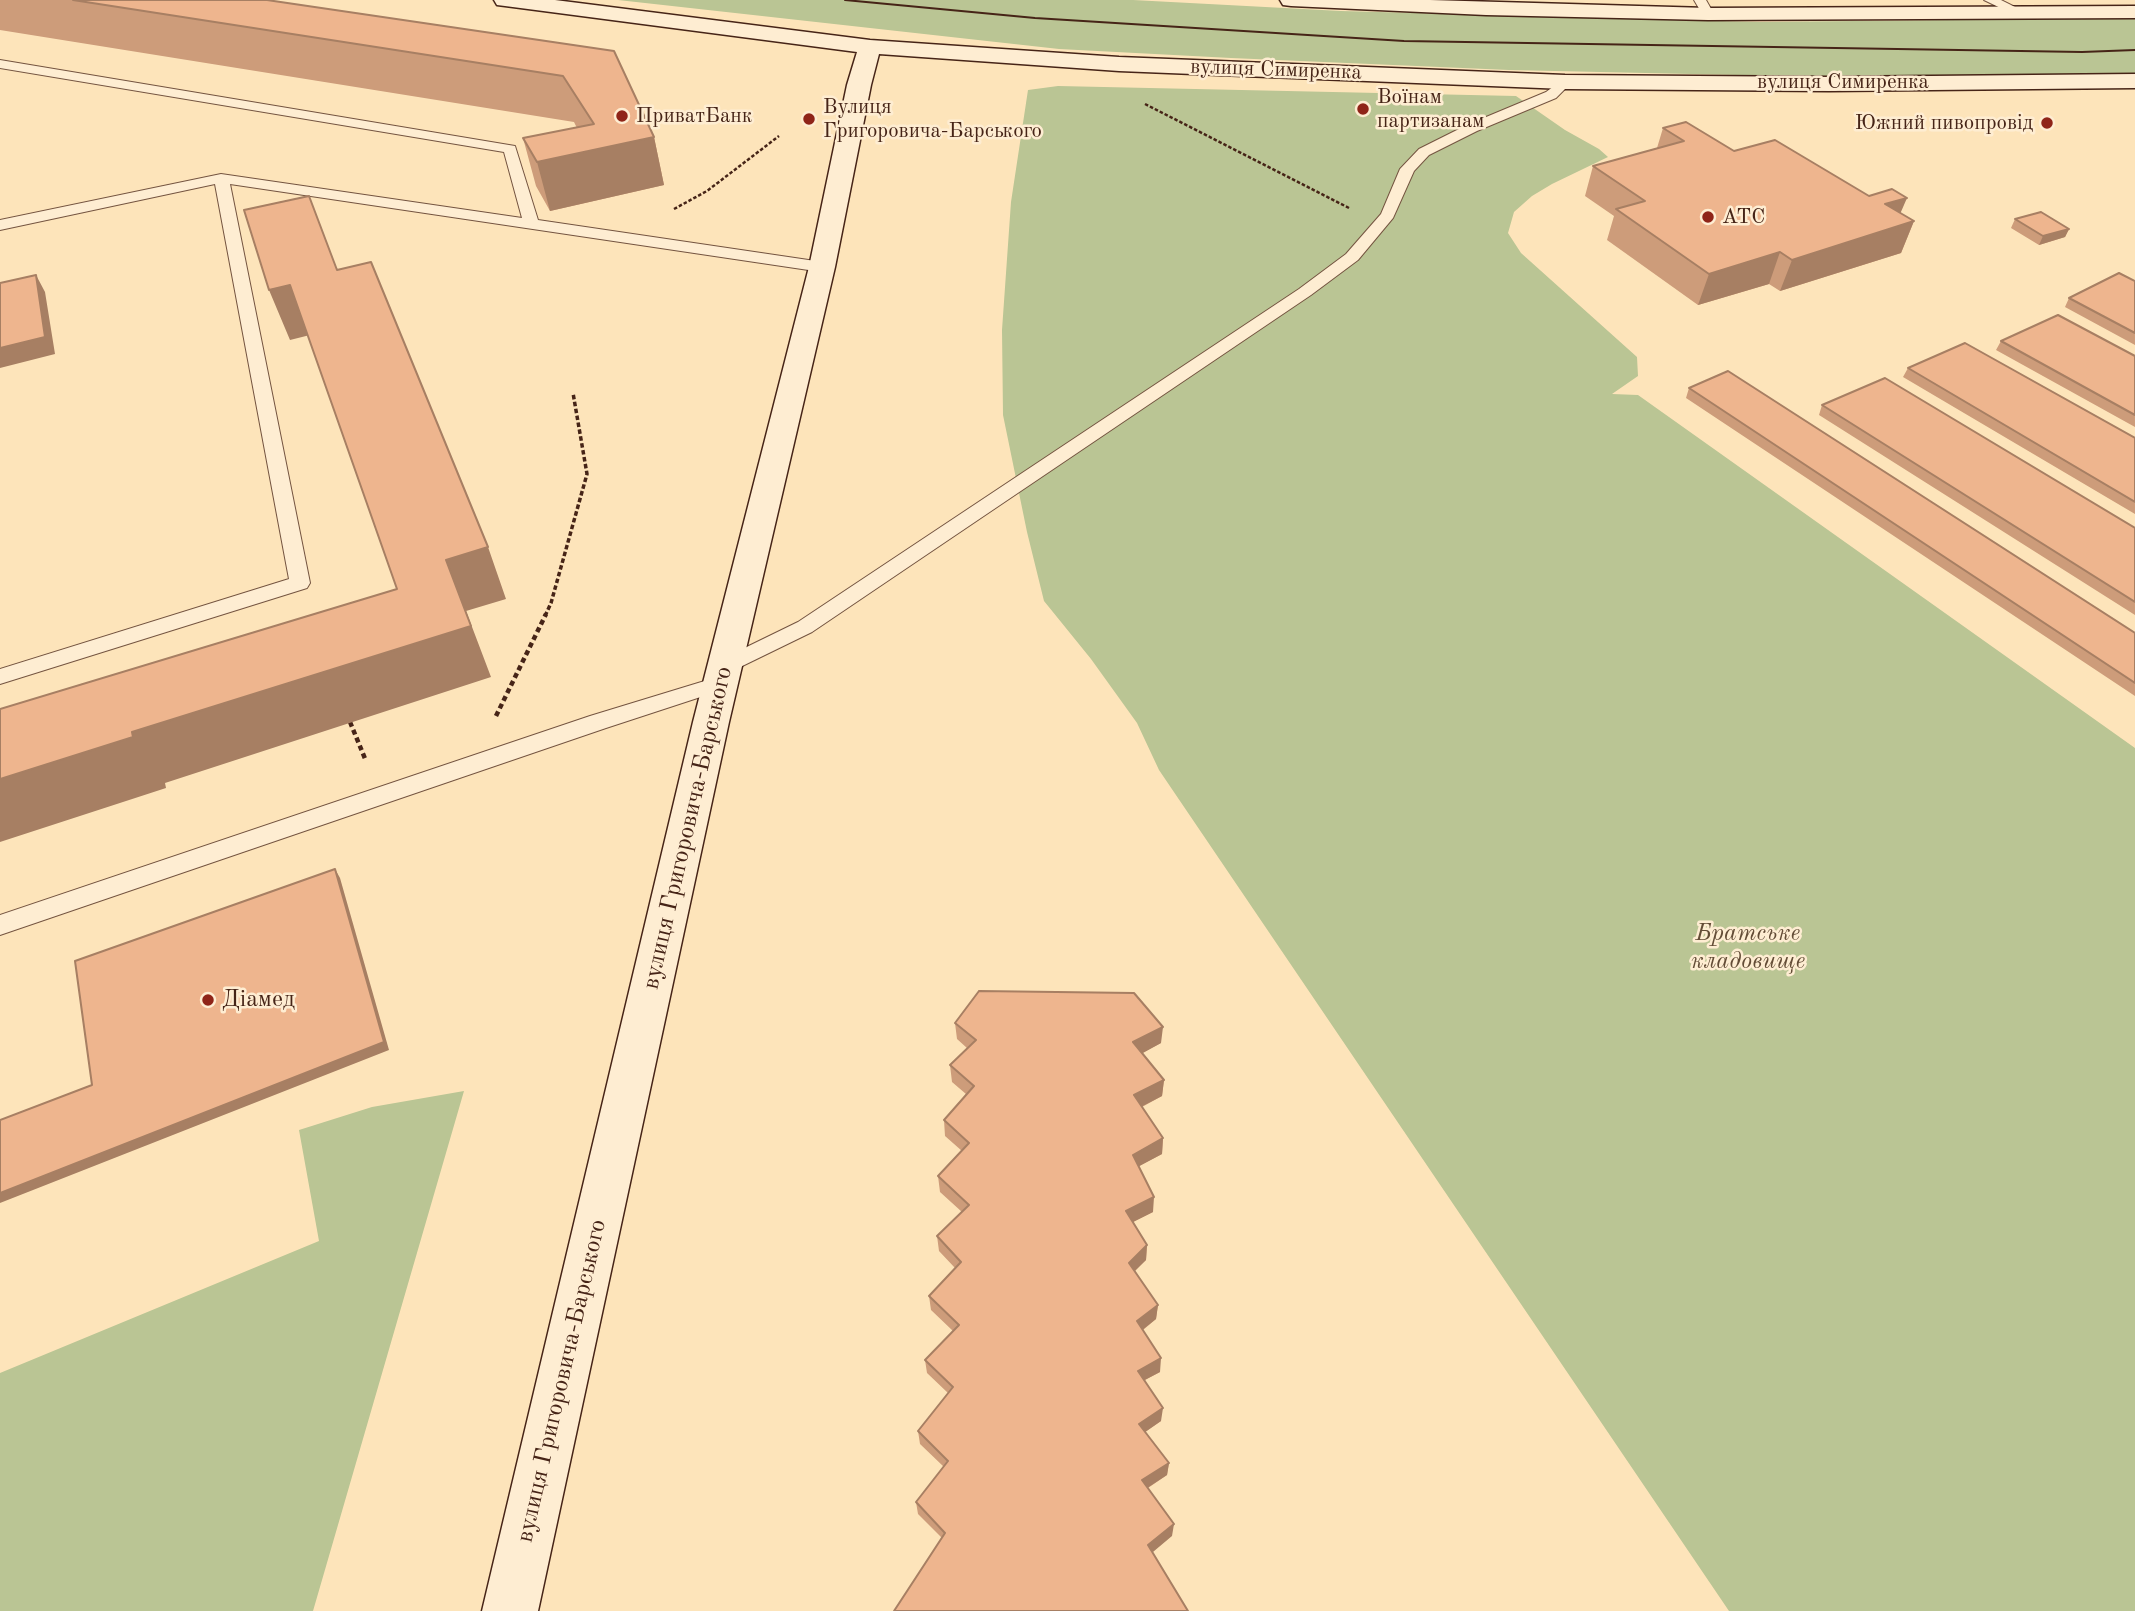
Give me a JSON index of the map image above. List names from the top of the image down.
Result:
{
  "streets": {
    "street": ["вулиця Симиренка", "вулиця Григоровича-Барського"]
  },
  "crossings": [
    ["вулиця Симиренка", "вулиця Григоровича-Барського"]
  ],
  "parks": ["Братське кладовище"],
  "places": [
    "Воїнам партизанам",
    "ПриватБанк",
    "Вулиця Григоровича-Барського",
    "Южний пивопровід",
    "АТС",
    "Діамед"
  ]
}
